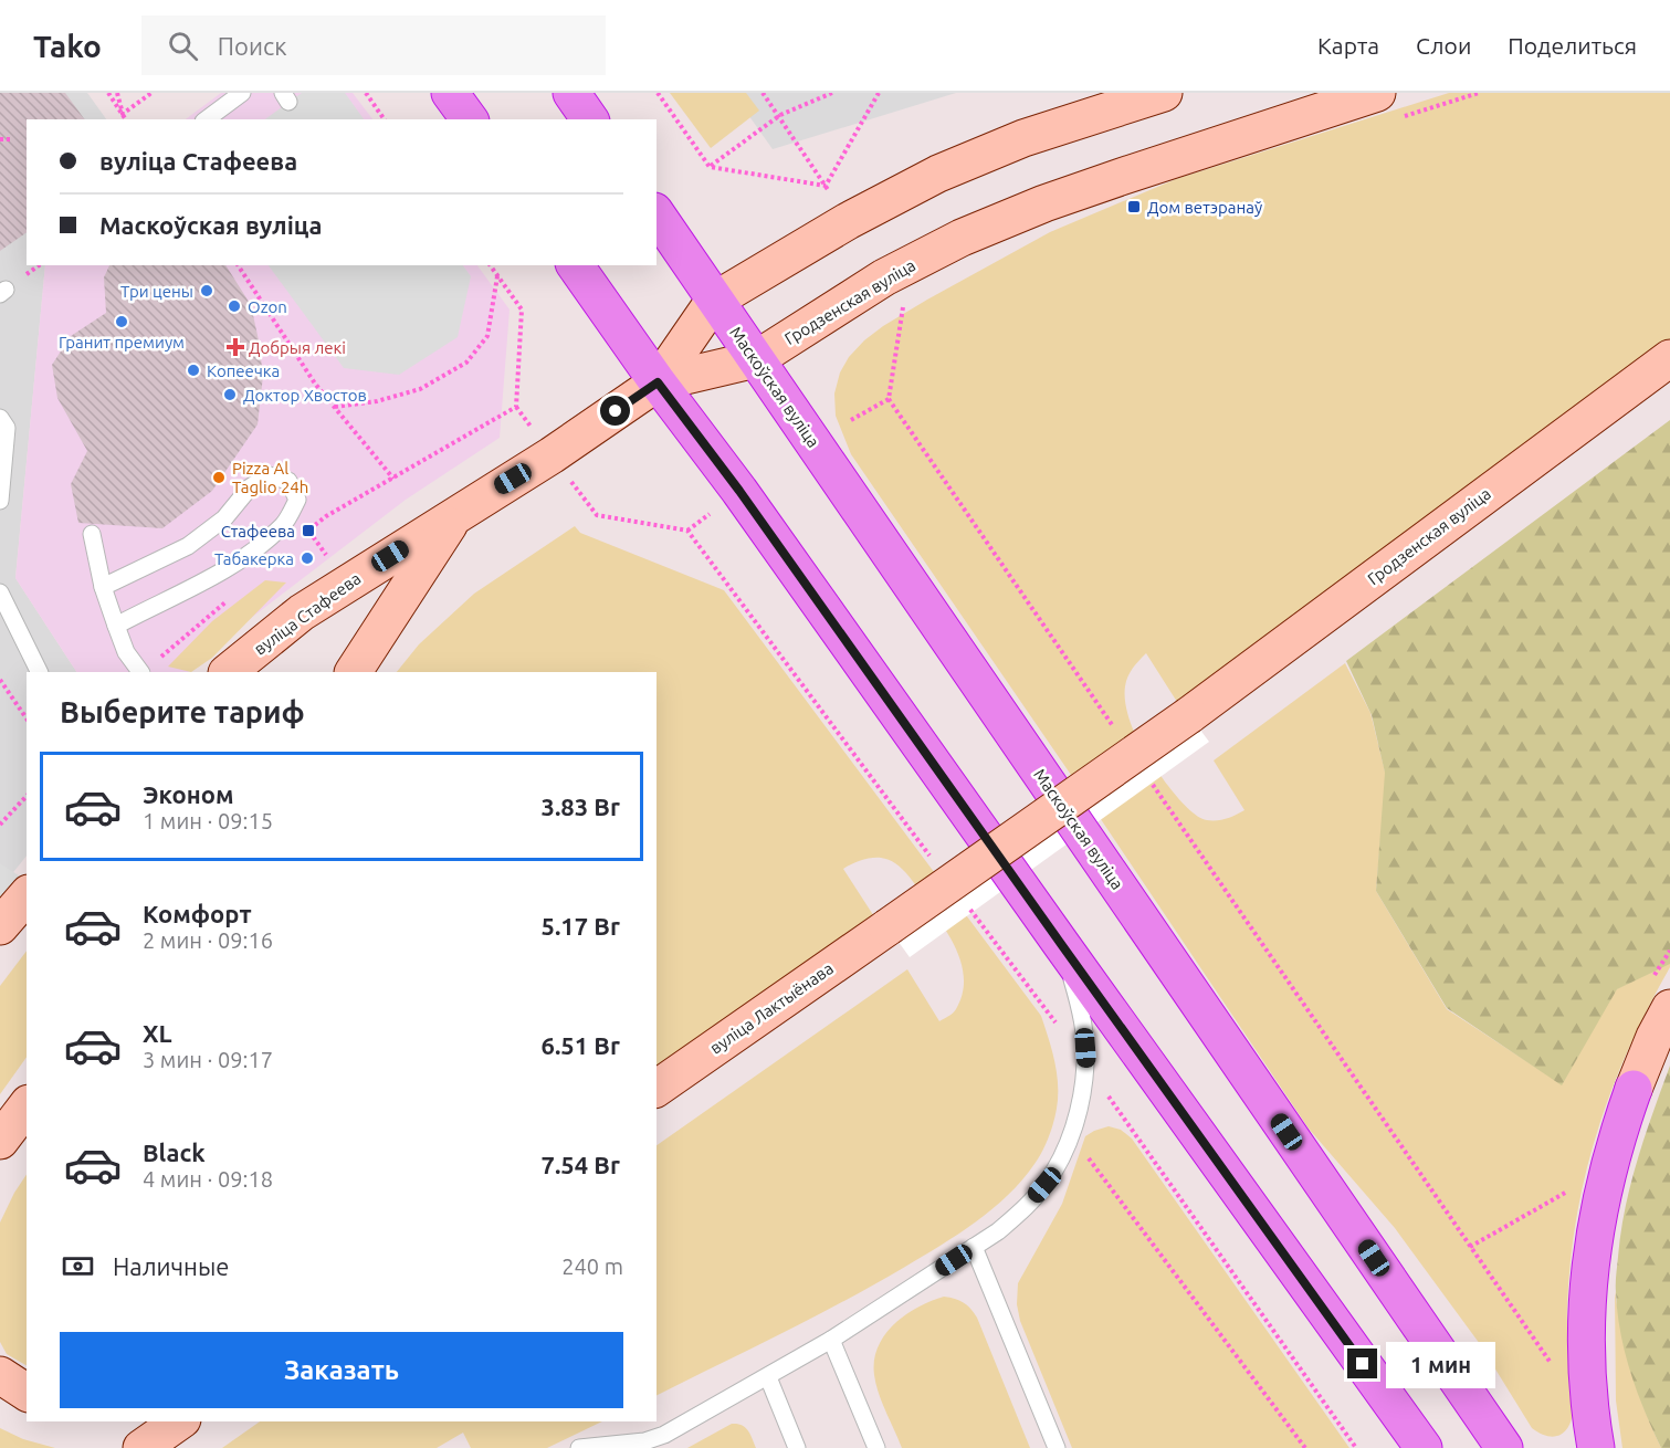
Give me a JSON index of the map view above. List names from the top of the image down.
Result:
{
  "streets": {
    "highway": ["Маскоўская вуліца"],
    "street": ["Гродзенская вуліца", "вуліца Стафеева", "вуліца Лактыёнава"]
  },
  "crossings": [
    ["Гродзенская вуліца", "Маскоўская вуліца"],
    ["Гродзенская вуліца", "вуліца Стафеева"],
    ["Гродзенская вуліца", "вуліца Лактыёнава"]
  ],
  "places": {
    "transit": ["Дом ветэранаў", "Стафеева"],
    "other": [
      "Три цены",
      "Ozon",
      "Гранит премиум",
      "Копеечка",
      "Доктор Хвостов",
      "Pizza Al Taglio 24h",
      "Табакерка"
    ],
    "health": ["Добрыя лекі"]
  },
  "page": {
    "header": "Tako",
    "search": "Поиск",
    "nav": ["Карта", "Слои", "Поделиться"],
    "banner": ["вуліца Стафеева", "Маскоўская вуліца"],
    "heading": "Выберите тариф",
    "list": [
      {
        "name": "Эконом",
        "note": "1 мин · 09:15",
        "value": "3.83 Br"
      },
      {
        "name": "Комфорт",
        "note": "2 мин · 09:16",
        "value": "5.17 Br"
      },
      {
        "name": "XL",
        "note": "3 мин · 09:17",
        "value": "6.51 Br"
      },
      {
        "name": "Black",
        "note": "4 мин · 09:18",
        "value": "7.54 Br"
      }
    ],
    "pay": ["Наличные", "240 m"],
    "buttons": "Заказать",
    "bubble": "1 мин"
  }
}
